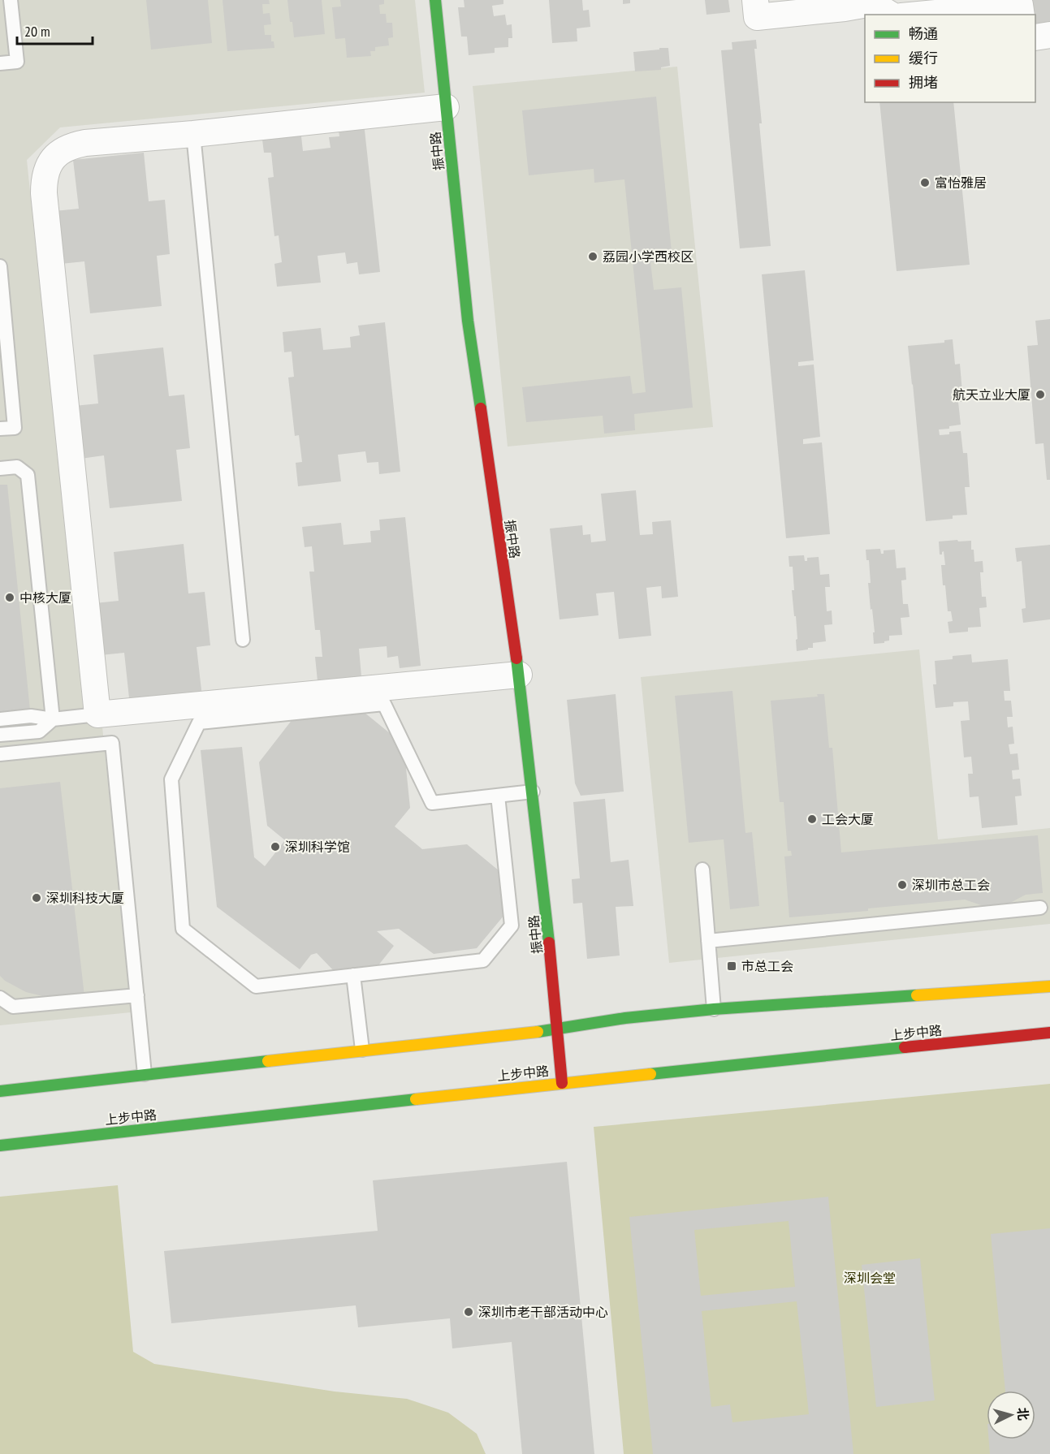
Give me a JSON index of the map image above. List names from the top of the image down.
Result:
{
  "streets": {
    "main road": ["振中路", "上步中路"]
  },
  "crossings": [
    ["振中路", "上步中路"]
  ],
  "parks": ["深圳会堂"],
  "places": {
    "other": [
      "富怡雅居",
      "荔园小学西校区",
      "航天立业大厦",
      "中核大厦",
      "工会大厦",
      "深圳科学馆",
      "深圳市总工会",
      "深圳科技大厦",
      "深圳市老干部活动中心"
    ],
    "transit": ["市总工会"]
  },
  "legend": ["畅通", "缓行", "拥堵"],
  "scale_bar": "20 m",
  "north": "right"
}
